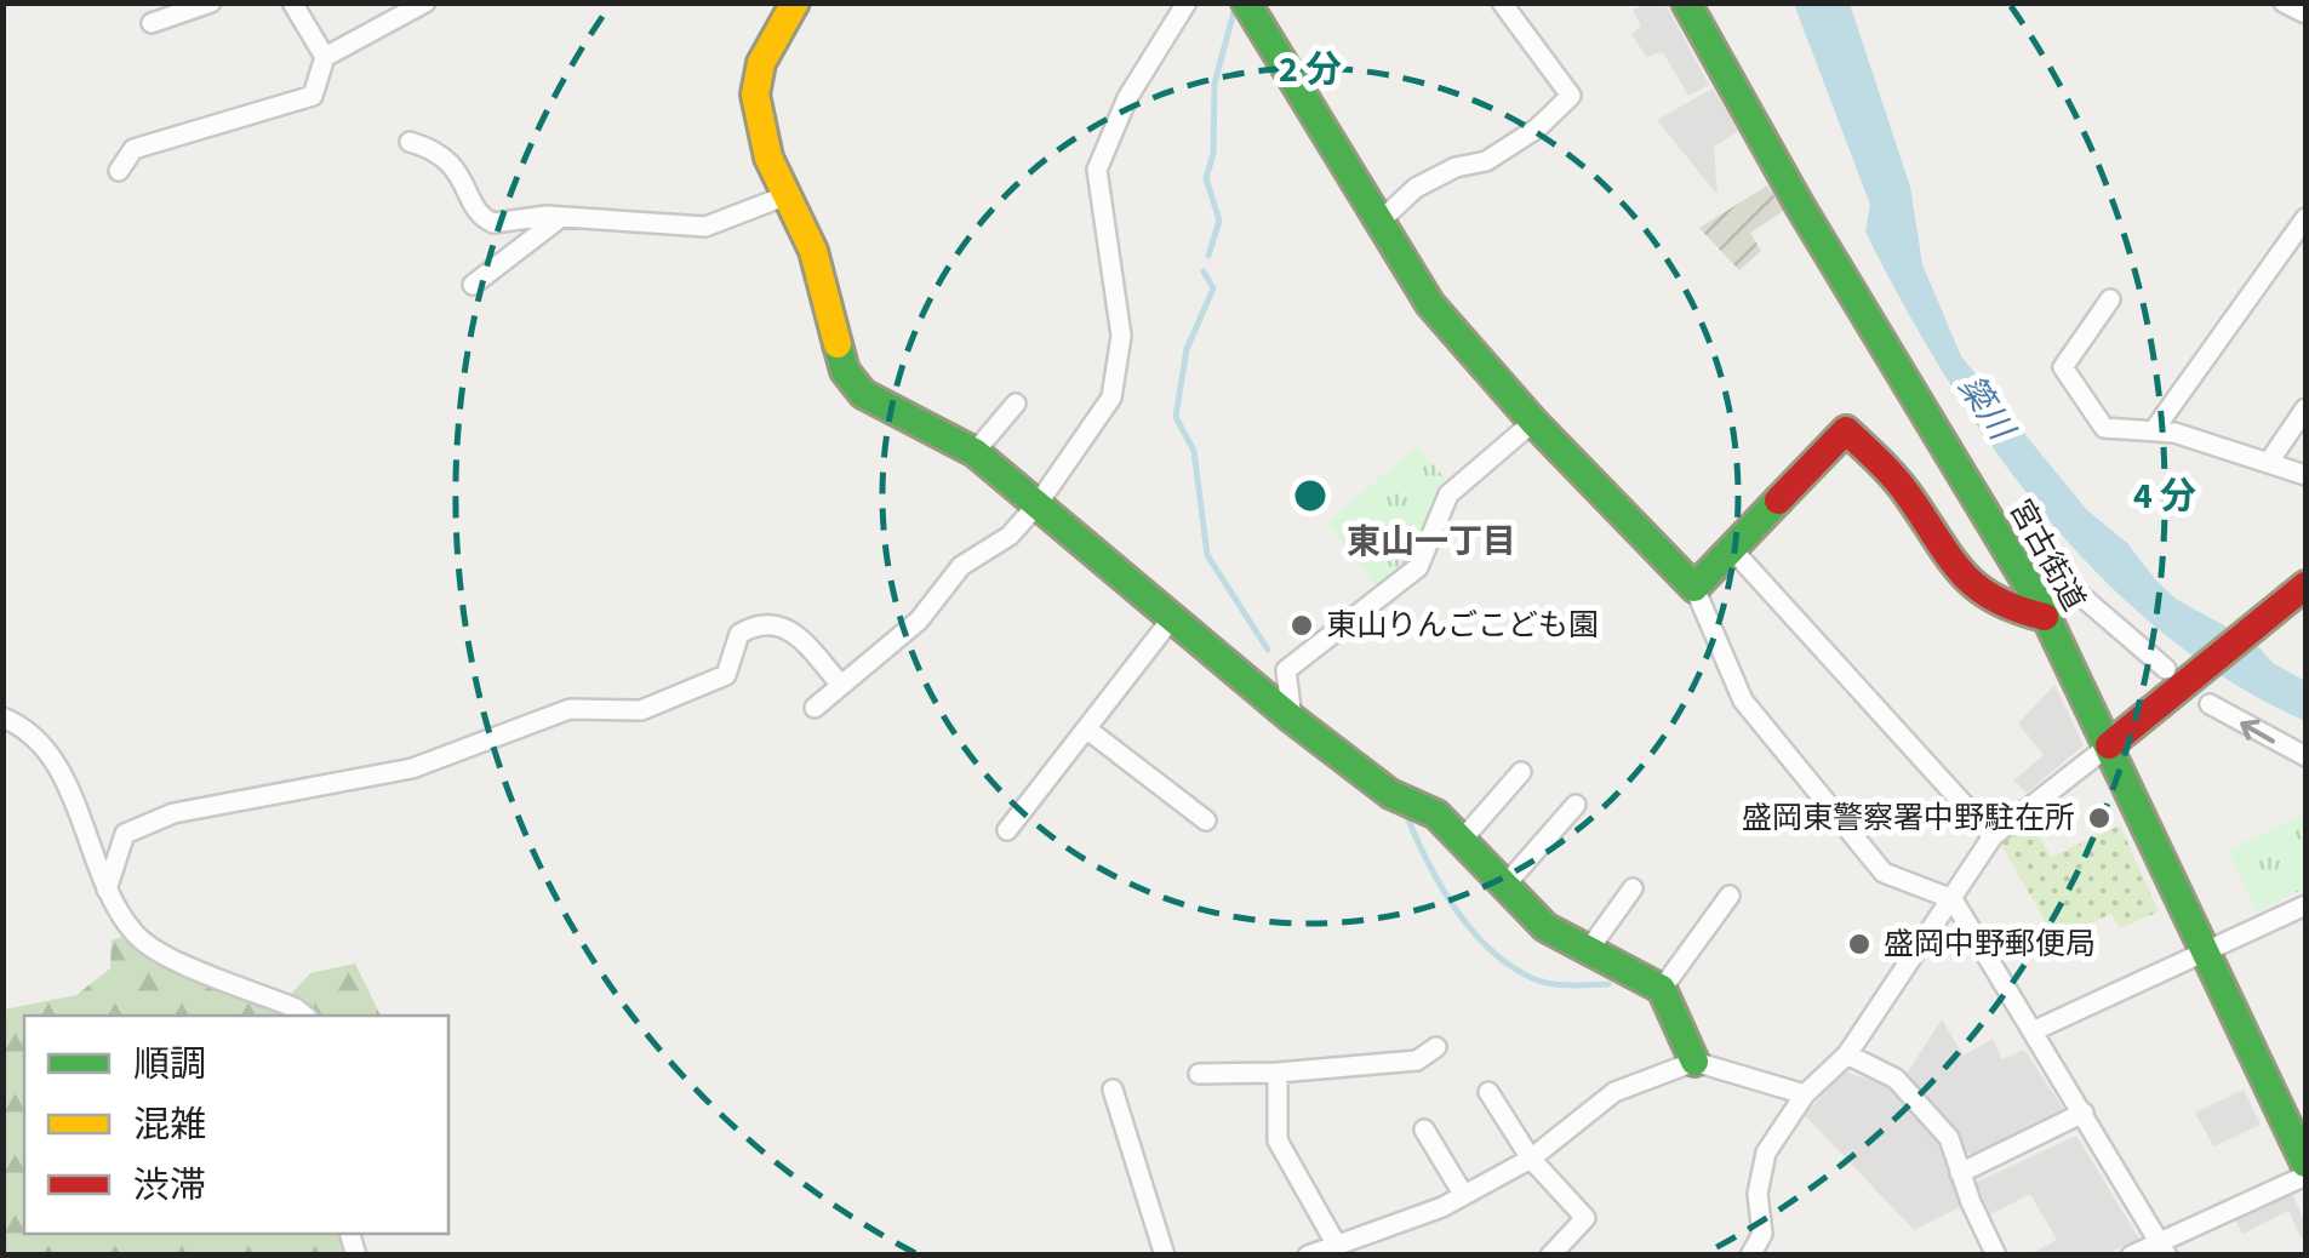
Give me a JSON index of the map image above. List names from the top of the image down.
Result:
{
  "streets": {
    "main road": ["宮古街道"]
  },
  "districts": ["東山一丁目"],
  "water": ["簗川"],
  "places": ["東山りんごこども園", "盛岡東警察署中野駐在所", "盛岡中野郵便局"],
  "legend": ["順調", "混雑", "渋滞"],
  "rings": ["2 分", "4 分"]
}
